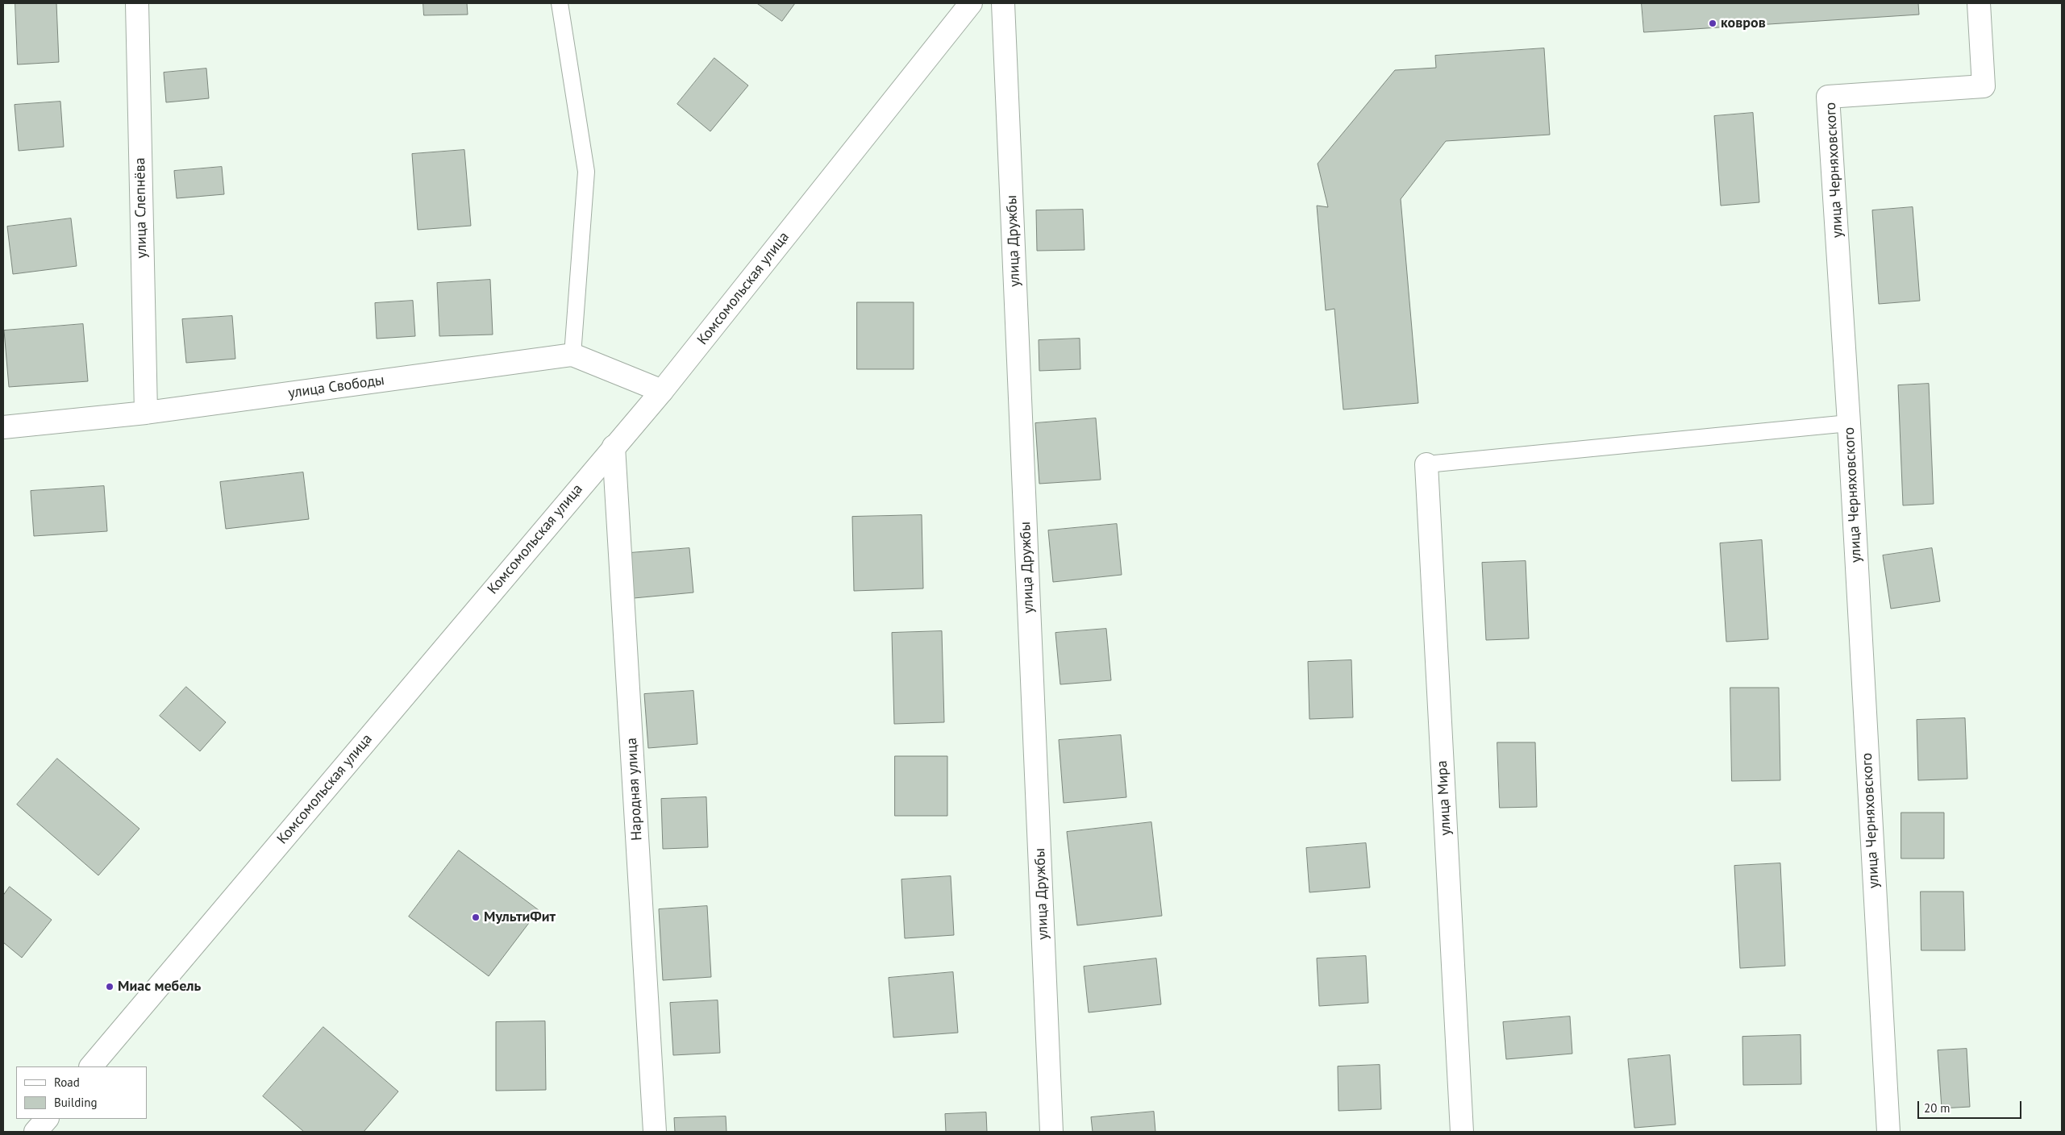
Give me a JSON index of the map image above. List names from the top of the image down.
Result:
{
  "streets": {
    "street": [
      "улица Черняховского",
      "улица Слепнёва",
      "улица Дружбы",
      "Комсомольская улица",
      "улица Свободы",
      "Народная улица",
      "улица Мира"
    ]
  },
  "crossings": [
    ["улица Слепнёва", "улица Свободы"],
    ["Комсомольская улица", "улица Свободы"],
    ["Комсомольская улица", "Народная улица"]
  ],
  "places": ["ковров", "МультиФит", "Миас мебель"],
  "legend": ["Road", "Building"],
  "scale_bar": "20 m"
}
